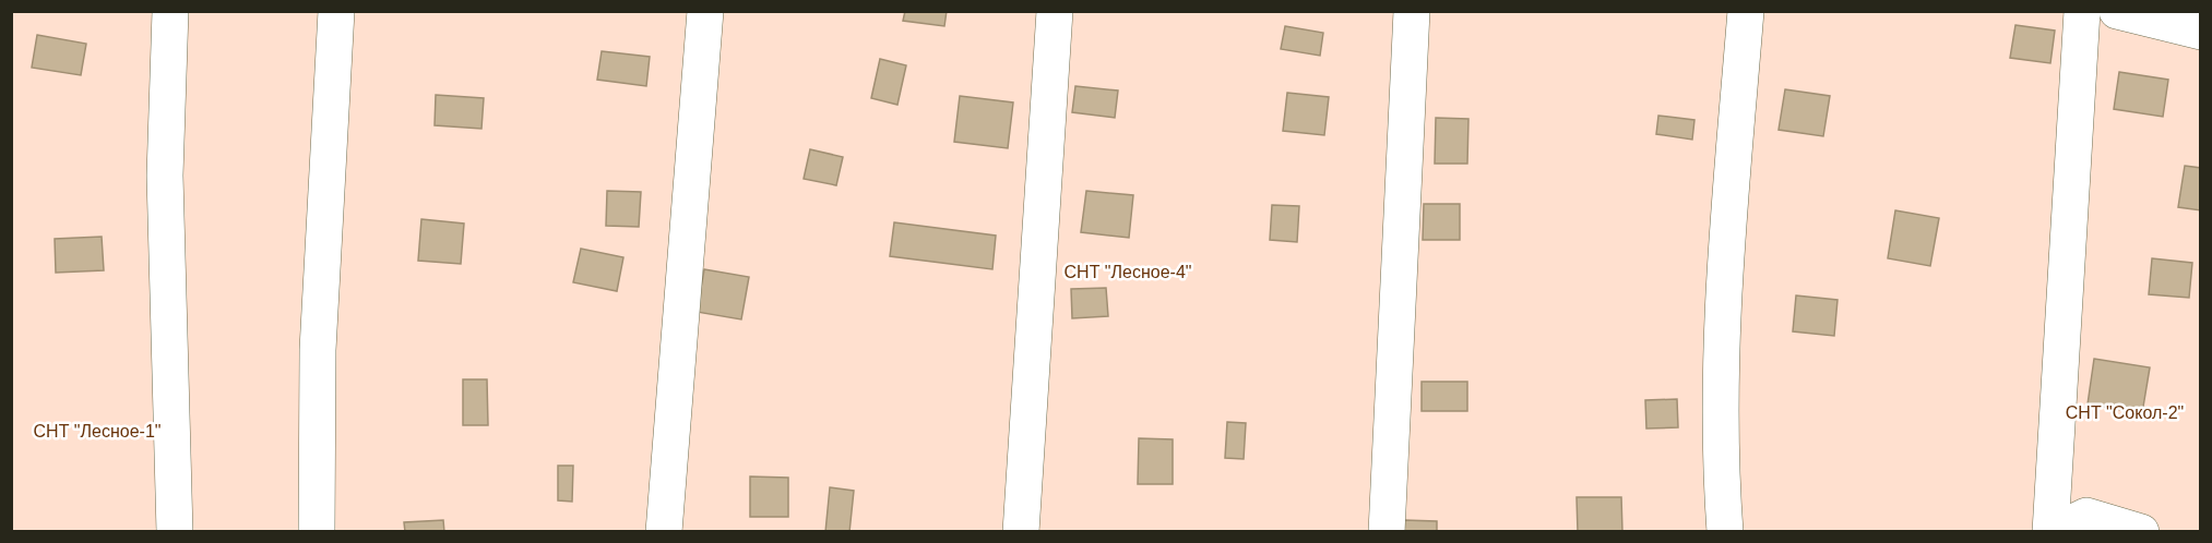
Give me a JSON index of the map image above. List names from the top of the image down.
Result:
{
  "parks": ["СНТ \"Лесное-4\"", "СНТ \"Сокол-2\"", "СНТ \"Лесное-1\""]
}
